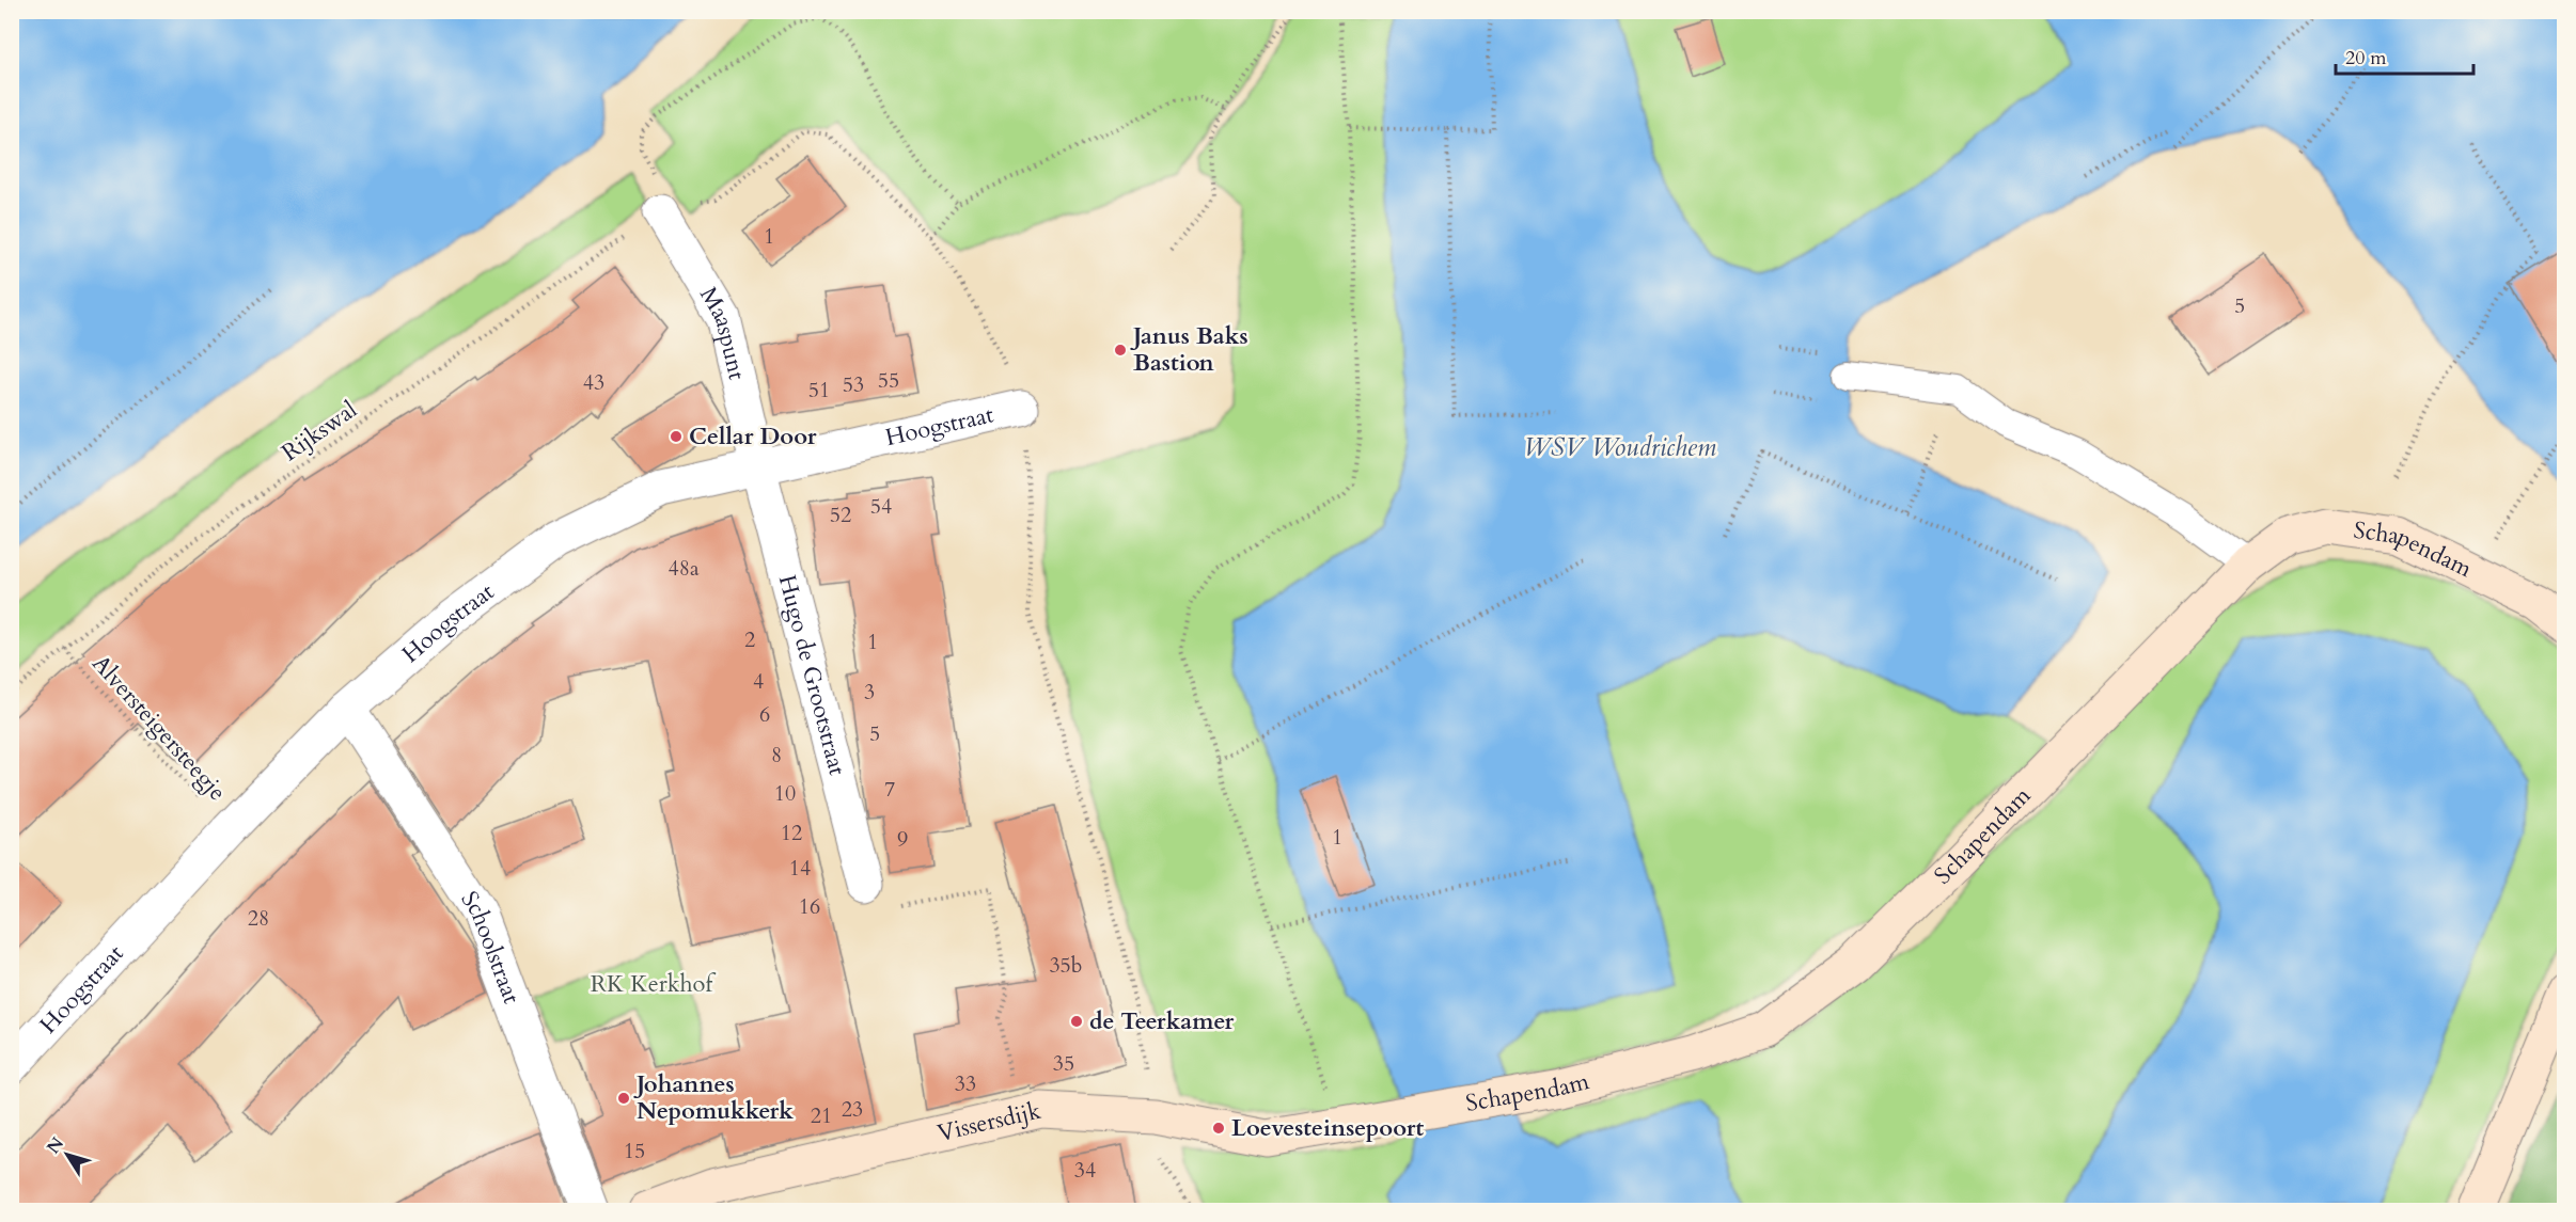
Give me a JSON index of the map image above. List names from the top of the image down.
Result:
{
  "streets": {
    "street": [
      "Maaspunt",
      "Hoogstraat",
      "Schapendam",
      "Hugo de Grootstraat",
      "Schoolstraat",
      "Vissersdijk"
    ],
    "path": ["Rijkswal", "Alversteigersteegje"]
  },
  "crossings": [
    ["Maaspunt", "Hoogstraat"],
    ["Maaspunt", "Rijkswal"],
    ["Maaspunt", "Hugo de Grootstraat"],
    ["Hoogstraat", "Hugo de Grootstraat"],
    ["Hoogstraat", "Alversteigersteegje"],
    ["Hoogstraat", "Schoolstraat"],
    ["Rijkswal", "Alversteigersteegje"],
    ["Schapendam", "Vissersdijk"]
  ],
  "water": ["WSV Woudrichem"],
  "parks": ["RK Kerkhof"],
  "places": [
    "Janus Baks Bastion",
    "Cellar Door",
    "de Teerkamer",
    "Johannes Nepomukkerk",
    "Loevesteinsepoort"
  ],
  "house_numbers": [
    "1",
    "5",
    "55",
    "43",
    "53",
    "51",
    "54",
    "52",
    "48a",
    "2",
    "1",
    "4",
    "3",
    "6",
    "5",
    "8",
    "7",
    "10",
    "12",
    "1",
    "9",
    "14",
    "16",
    "28",
    "35b",
    "35",
    "33",
    "23",
    "21",
    "15",
    "34"
  ],
  "scale_bar": "20 m",
  "north": "top left"
}
